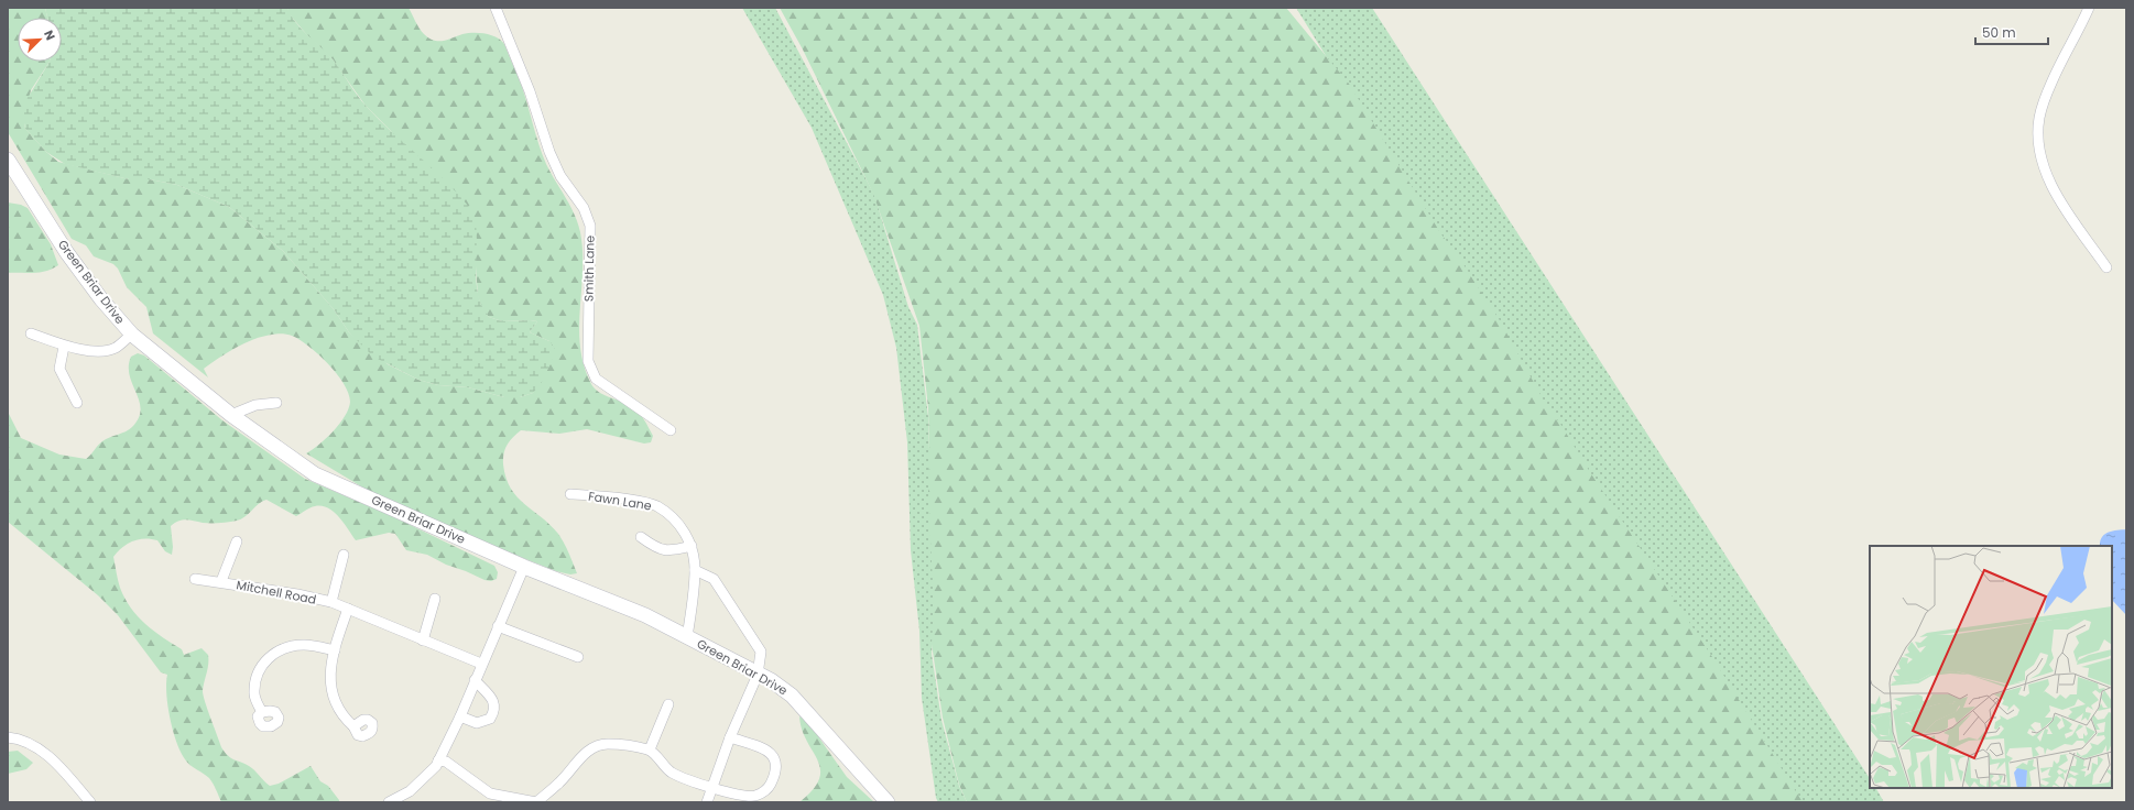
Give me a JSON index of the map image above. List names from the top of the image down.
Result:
{
  "streets": {
    "street": [
      "Smith Lane",
      "Green Briar Drive",
      "Fawn Lane",
      "Mitchell Road"
    ]
  },
  "crossings": [
    ["Green Briar Drive", "Fawn Lane"]
  ],
  "scale_bar": "50 m",
  "north": "top right"
}
